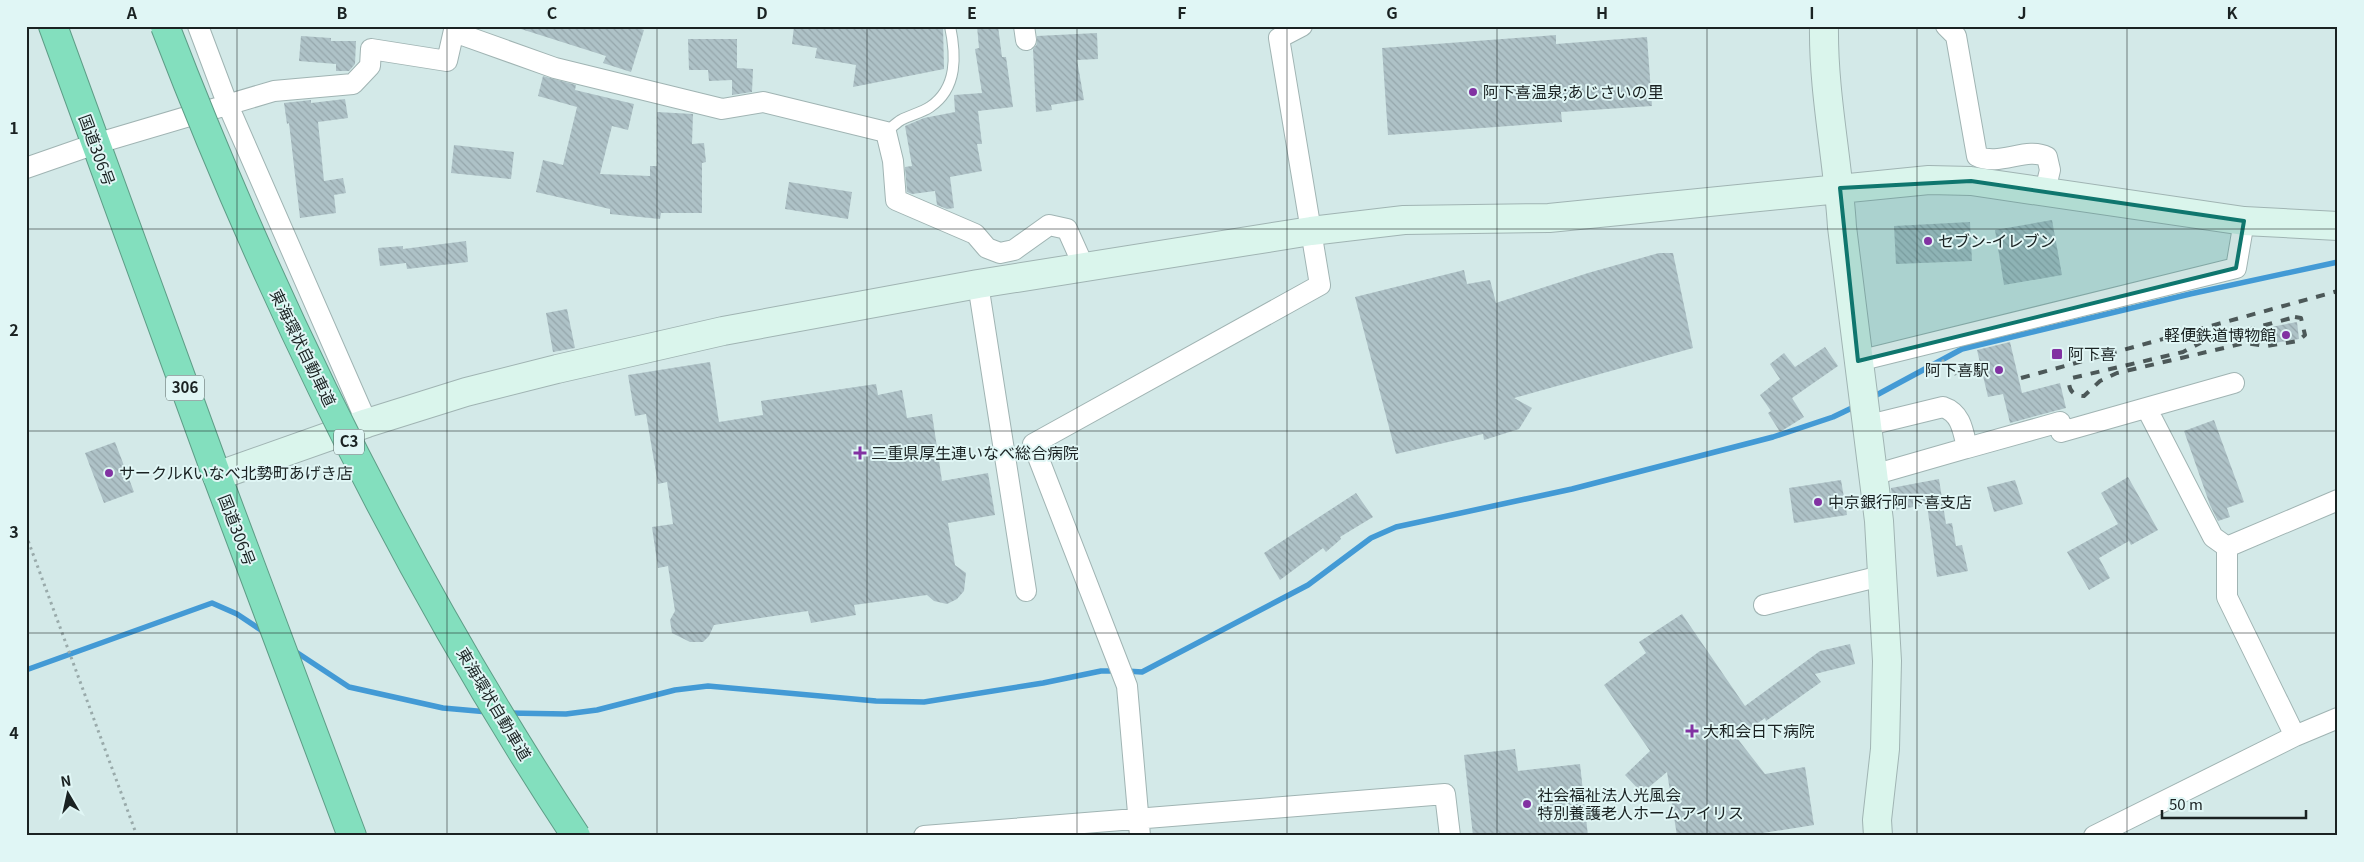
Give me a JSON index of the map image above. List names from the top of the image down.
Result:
{
  "streets": {
    "highway": [
      "国道306号",
      "東海環状自動車道",
      "306",
      "C3"
    ]
  },
  "places": {
    "other": [
      "阿下喜温泉;あじさいの里",
      "セブン-イレブン",
      "軽便鉄道博物館",
      "阿下喜駅",
      "サークルKいなべ北勢町あげき店",
      "中京銀行阿下喜支店",
      "社会福祉法人光風会 特別養護老人ホームアイリス"
    ],
    "transit": ["阿下喜"],
    "health": ["三重県厚生連いなべ総合病院", "大和会日下病院"]
  },
  "scale_bar": "50 m",
  "north": "top",
  "grid": {
    "columns": [
      "A",
      "B",
      "C",
      "D",
      "E",
      "F",
      "G",
      "H",
      "I",
      "J",
      "K"
    ],
    "rows": [
      "1",
      "2",
      "3",
      "4"
    ]
  }
}
